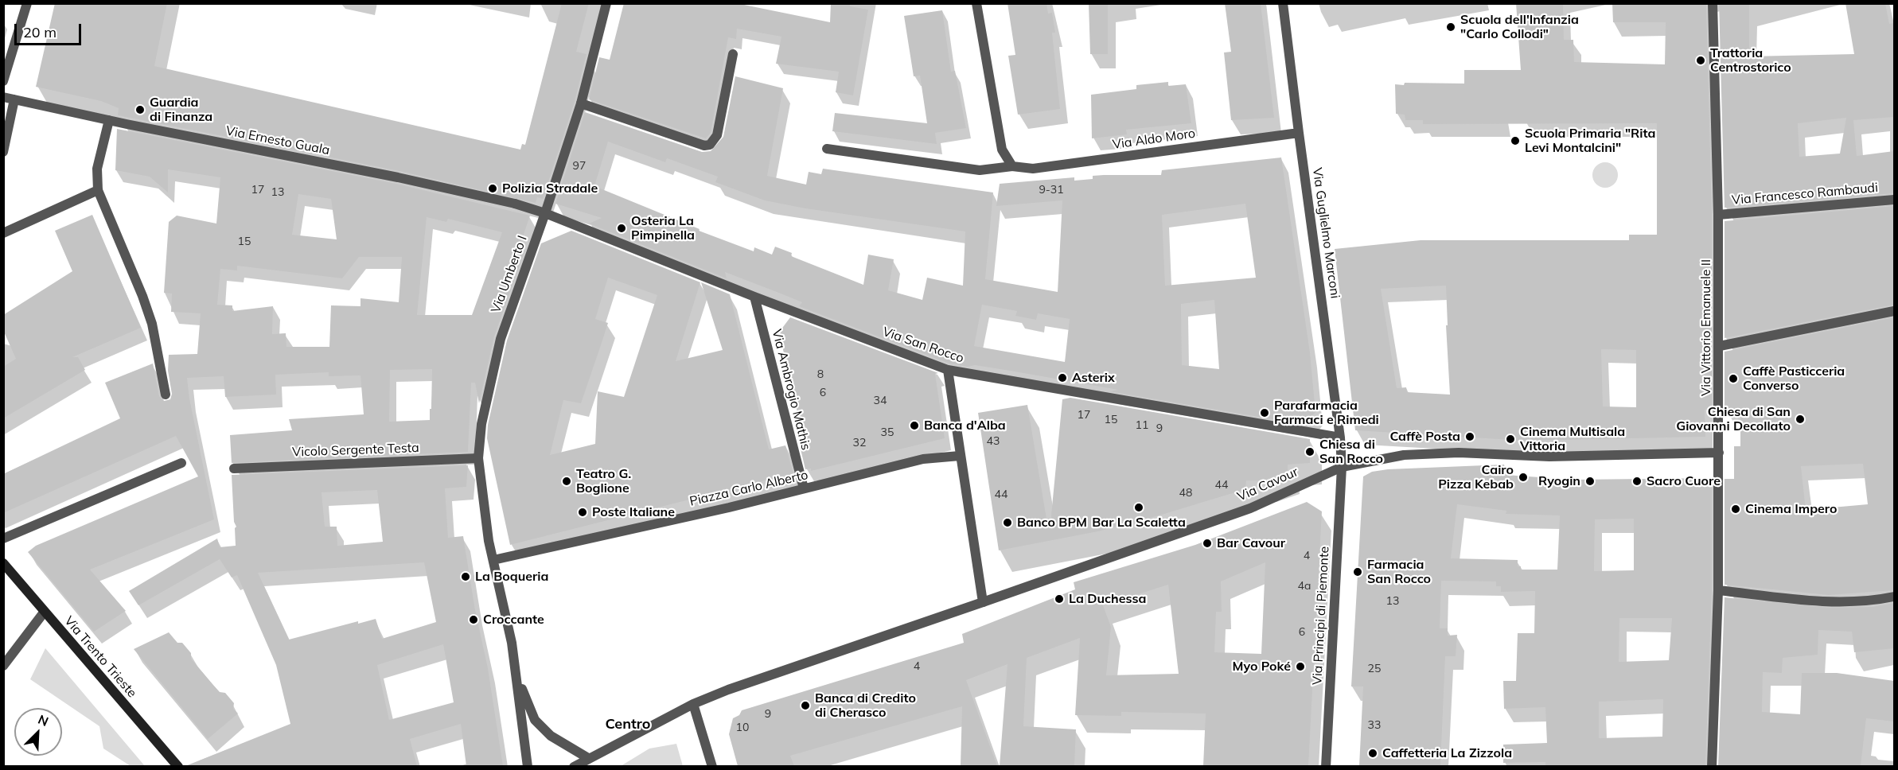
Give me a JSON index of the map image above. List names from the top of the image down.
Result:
{
  "streets": {
    "main road": ["Via Trento Trieste"],
    "street": [
      "Via Aldo Moro",
      "Via Ernesto Guala",
      "Via Francesco Rambaudi",
      "Via Guglielmo Marconi",
      "Via Umberto I",
      "Via Vittorio Emanuele II",
      "Via San Rocco",
      "Via Ambrogio Mathis",
      "Vicolo Sergente Testa",
      "Via Cavour",
      "Piazza Carlo Alberto",
      "Via Principi di Piemonte"
    ]
  },
  "crossings": [
    ["Via Aldo Moro", "Via Guglielmo Marconi"],
    ["Via Ernesto Guala", "Via Umberto I"],
    ["Via Ernesto Guala", "Via San Rocco"],
    ["Via Francesco Rambaudi", "Via Vittorio Emanuele II"],
    ["Via Guglielmo Marconi", "Via San Rocco"],
    ["Via Guglielmo Marconi", "Via Cavour"],
    ["Via Guglielmo Marconi", "Via Principi di Piemonte"],
    ["Via Umberto I", "Via San Rocco"],
    ["Via Umberto I", "Vicolo Sergente Testa"],
    ["Via Umberto I", "Piazza Carlo Alberto"],
    ["Via Vittorio Emanuele II", "Via Cavour"],
    ["Via San Rocco", "Via Ambrogio Mathis"],
    ["Via Ambrogio Mathis", "Piazza Carlo Alberto"],
    ["Via Cavour", "Via Principi di Piemonte"]
  ],
  "districts": ["Centro"],
  "places": [
    "Scuola dell'Infanzia \"Carlo Collodi\"",
    "Trattoria Centrostorico",
    "Guardia di Finanza",
    "Scuola Primaria \"Rita Levi Montalcini\"",
    "Polizia Stradale",
    "Osteria La Pimpinella",
    "Asterix",
    "Caffè Pasticceria Converso",
    "Parafarmacia Farmaci e Rimedi",
    "Chiesa di San Giovanni Decollato",
    "Banca d'Alba",
    "Caffè Posta",
    "Cinema Multisala Vittoria",
    "Chiesa di San Rocco",
    "Cairo Pizza Kebab",
    "Teatro G. Boglione",
    "Ryogin",
    "Sacro Cuore",
    "Bar La Scaletta",
    "Cinema Impero",
    "Poste Italiane",
    "Banco BPM",
    "Bar Cavour",
    "Farmacia San Rocco",
    "La Boqueria",
    "La Duchessa",
    "Croccante",
    "Myo Poké",
    "Banca di Credito di Cherasco",
    "Caffetteria La Zizzola"
  ],
  "house_numbers": [
    "97",
    "17",
    "9-31",
    "13",
    "15",
    "8",
    "6",
    "34",
    "17",
    "15",
    "11",
    "9",
    "35",
    "43",
    "32",
    "44",
    "48",
    "44",
    "4",
    "4a",
    "13",
    "6",
    "4",
    "25",
    "9",
    "33",
    "10"
  ],
  "scale_bar": "20 m",
  "north": "top right"
}
